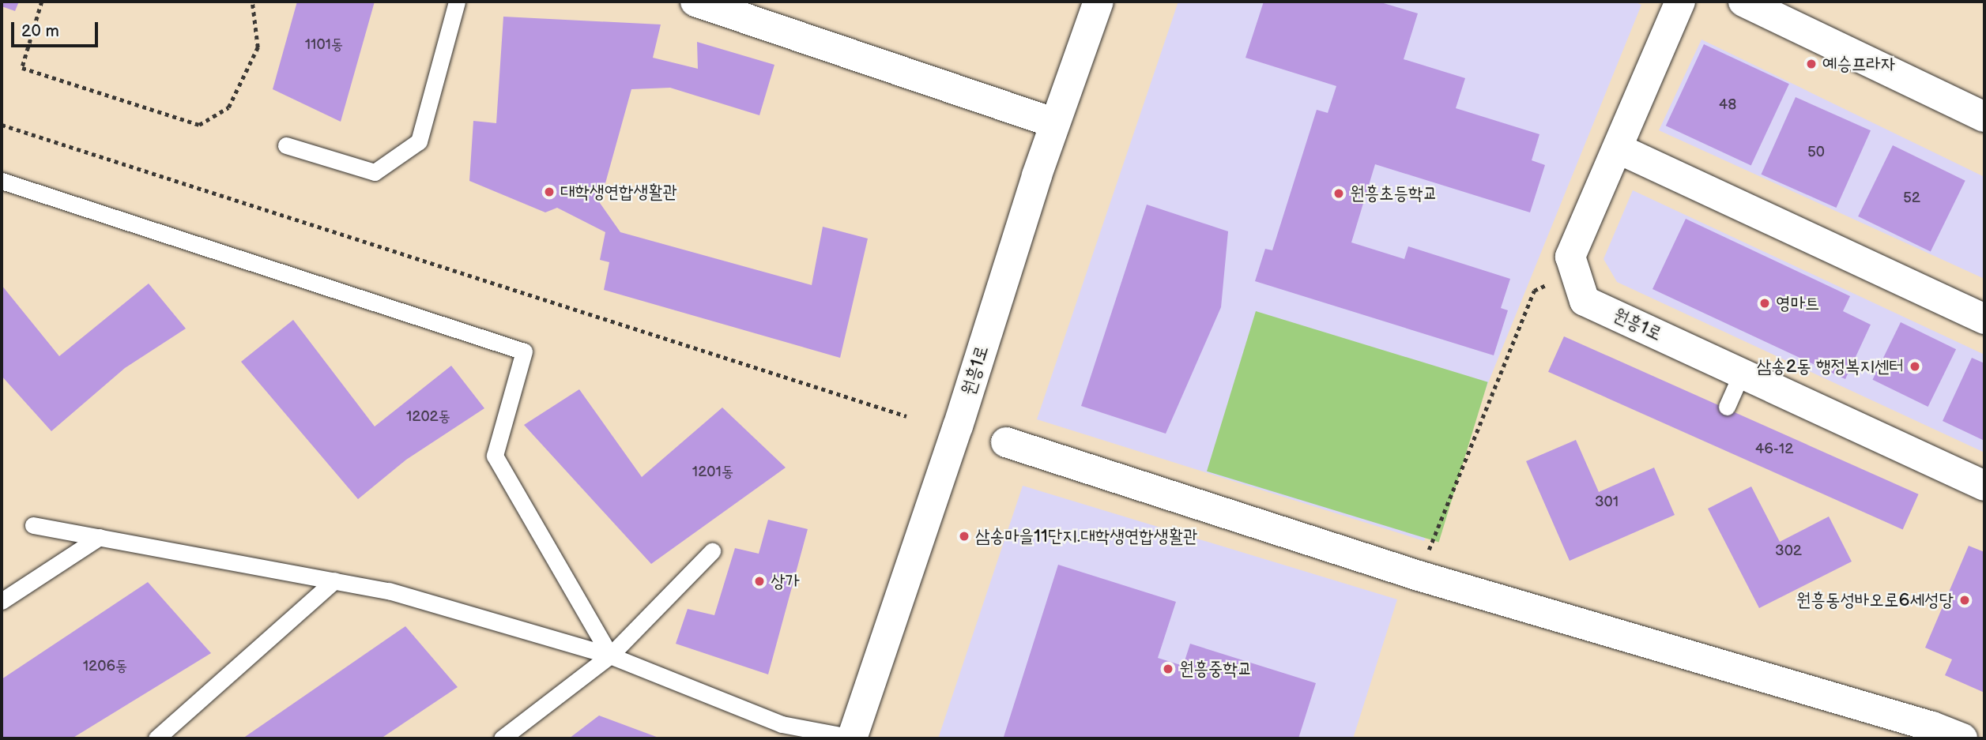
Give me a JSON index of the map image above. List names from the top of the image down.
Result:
{
  "streets": {
    "street": ["원흥1로"]
  },
  "places": [
    "예승프라자",
    "대학생연합생활관",
    "원흥초등학교",
    "영마트",
    "삼송2동 행정복지센터",
    "삼송마을11단지.대학생연합생활관",
    "상가",
    "원흥동성바오로6세성당",
    "원흥중학교"
  ],
  "house_numbers": [
    "1101동",
    "48",
    "50",
    "52",
    "1202동",
    "46-12",
    "1201동",
    "301",
    "302",
    "1206동"
  ],
  "scale_bar": "20 m"
}
